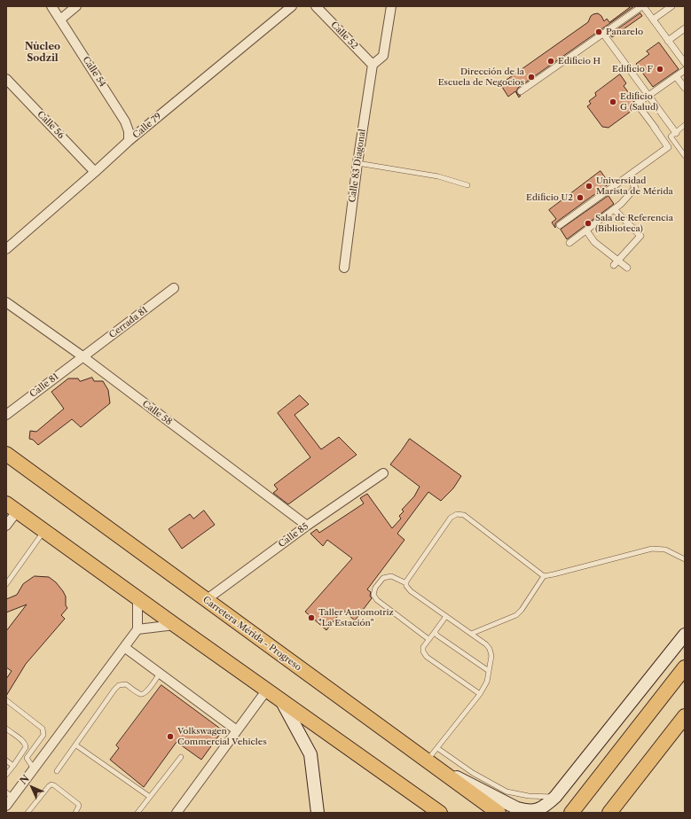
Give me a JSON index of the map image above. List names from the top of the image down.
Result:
{
  "streets": {
    "highway": ["Carretera Mérida - Progreso"],
    "street": [
      "Calle 52",
      "Calle 54",
      "Calle 56",
      "Calle 79",
      "Calle 83 Diagonal",
      "Cerrada 81",
      "Calle 81",
      "Calle 58",
      "Calle 85"
    ]
  },
  "crossings": [
    ["Calle 52", "Calle 83 Diagonal"],
    ["Calle 54", "Calle 79"],
    ["Calle 56", "Calle 79"],
    ["Cerrada 81", "Calle 81"],
    ["Cerrada 81", "Calle 58"],
    ["Calle 81", "Calle 58"],
    ["Calle 58", "Calle 85"],
    ["Calle 85", "Carretera Mérida - Progreso"]
  ],
  "districts": ["Núcleo Sodzil"],
  "places": [
    "Panarelo",
    "Edificio H",
    "Edificio F",
    "Dirección de la Escuela de Negocios",
    "Edificio G (Salud)",
    "Universidad Marista de Mérida",
    "Edificio U2",
    "Sala de Referencia (Biblioteca)",
    "Taller Automotriz \"La Estación\"",
    "Volkswagen Commercial Vehicles"
  ],
  "north": "top left"
}
